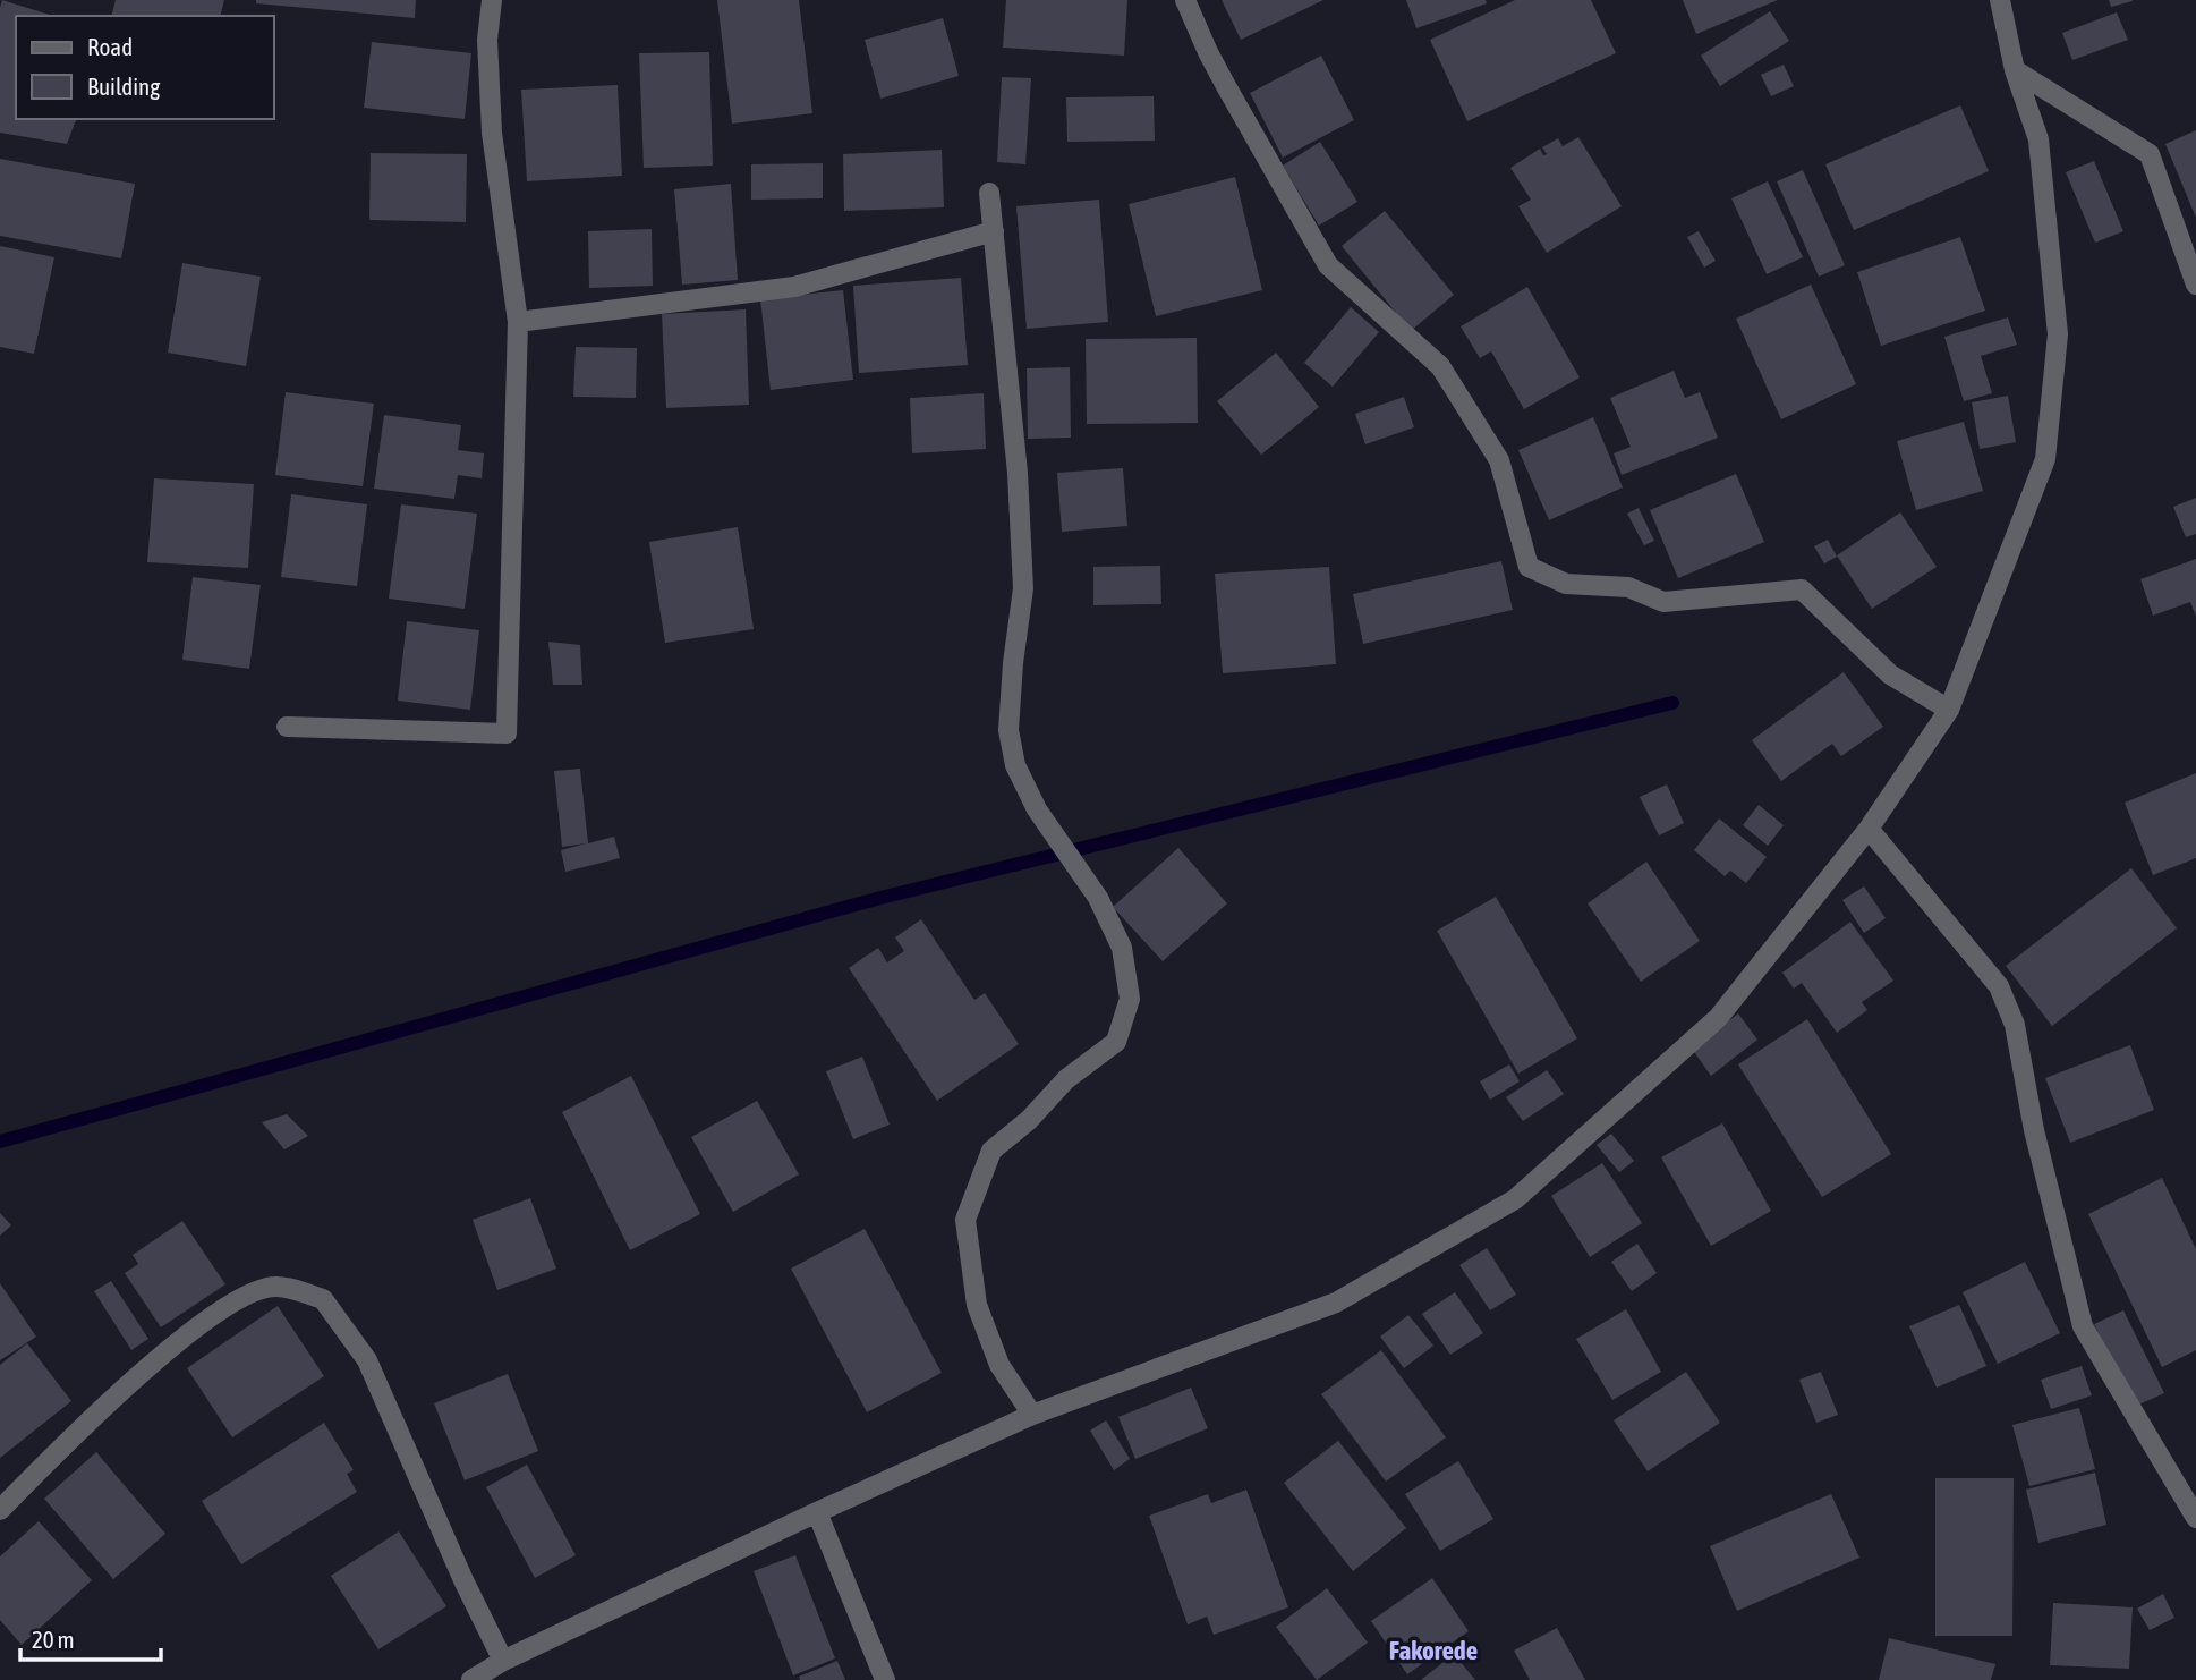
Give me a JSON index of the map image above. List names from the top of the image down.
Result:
{
  "districts": ["Fakorede"],
  "legend": ["Road", "Building"],
  "scale_bar": "20 m"
}
